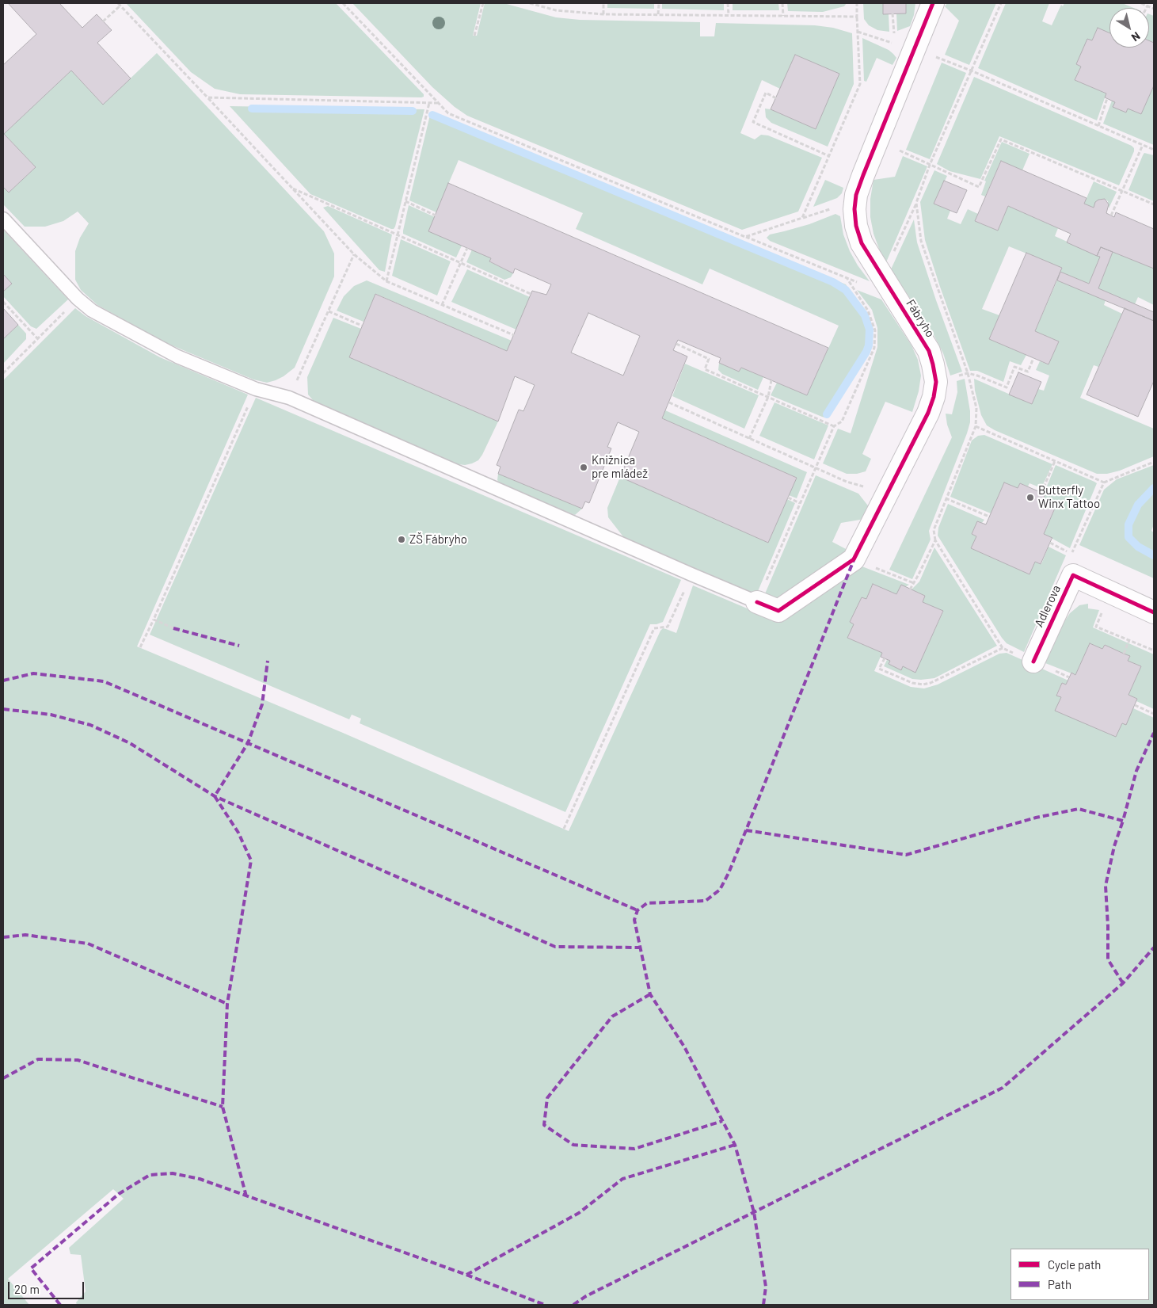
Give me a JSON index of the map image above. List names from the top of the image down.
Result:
{
  "streets": {
    "street": ["Fábryho", "Adlerova"]
  },
  "places": ["Knižnica pre mládež", "Butterfly Winx Tattoo", "ZŠ Fábryho"],
  "legend": ["Cycle path", "Path"],
  "scale_bar": "20 m",
  "north": "bottom right"
}
